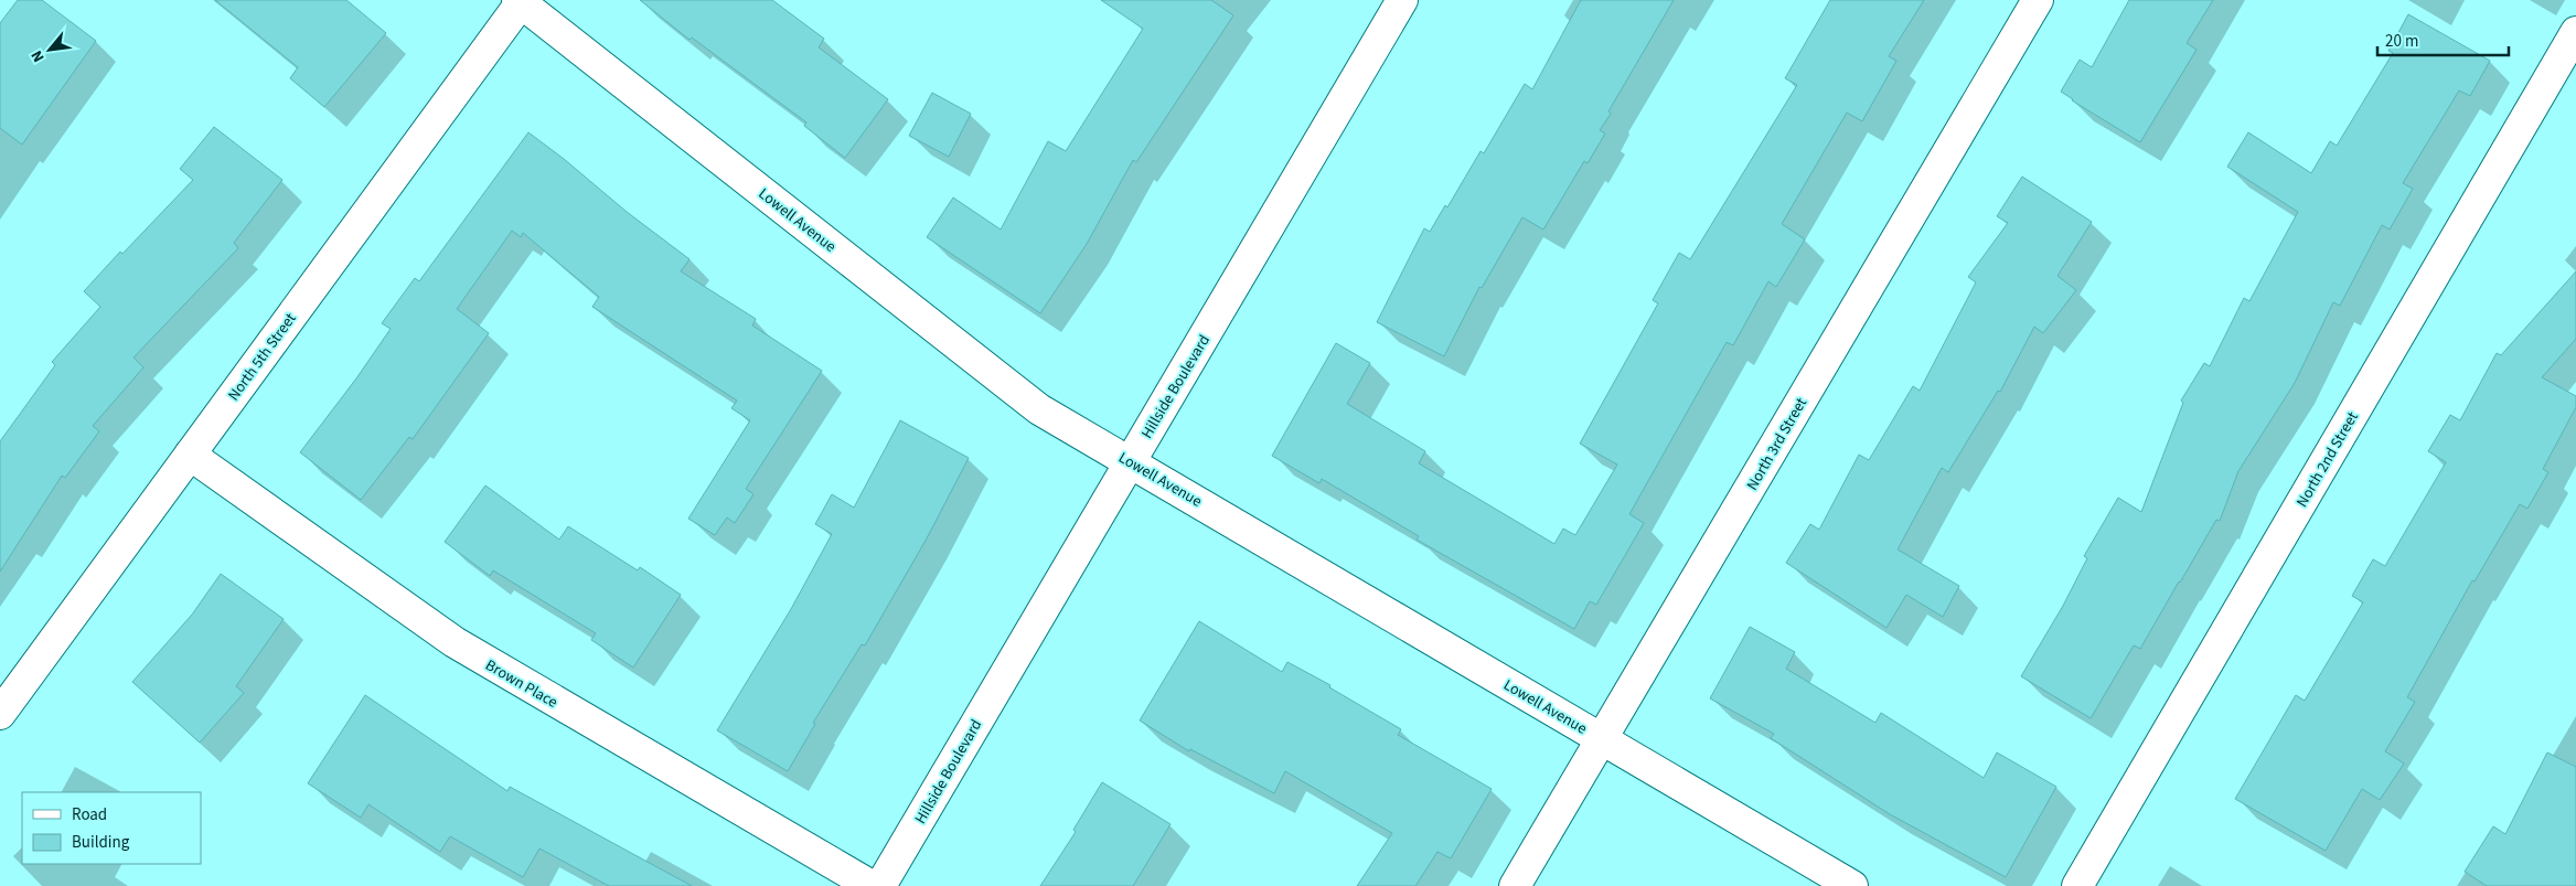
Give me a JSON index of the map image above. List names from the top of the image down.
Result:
{
  "streets": {
    "street": [
      "Lowell Avenue",
      "North 5th Street",
      "Hillside Boulevard",
      "North 3rd Street",
      "North 2nd Street",
      "Brown Place"
    ]
  },
  "crossings": [
    ["Lowell Avenue", "North 5th Street"],
    ["Lowell Avenue", "Hillside Boulevard"],
    ["Lowell Avenue", "North 3rd Street"],
    ["North 5th Street", "Brown Place"]
  ],
  "legend": ["Road", "Building"],
  "scale_bar": "20 m",
  "north": "bottom left"
}
